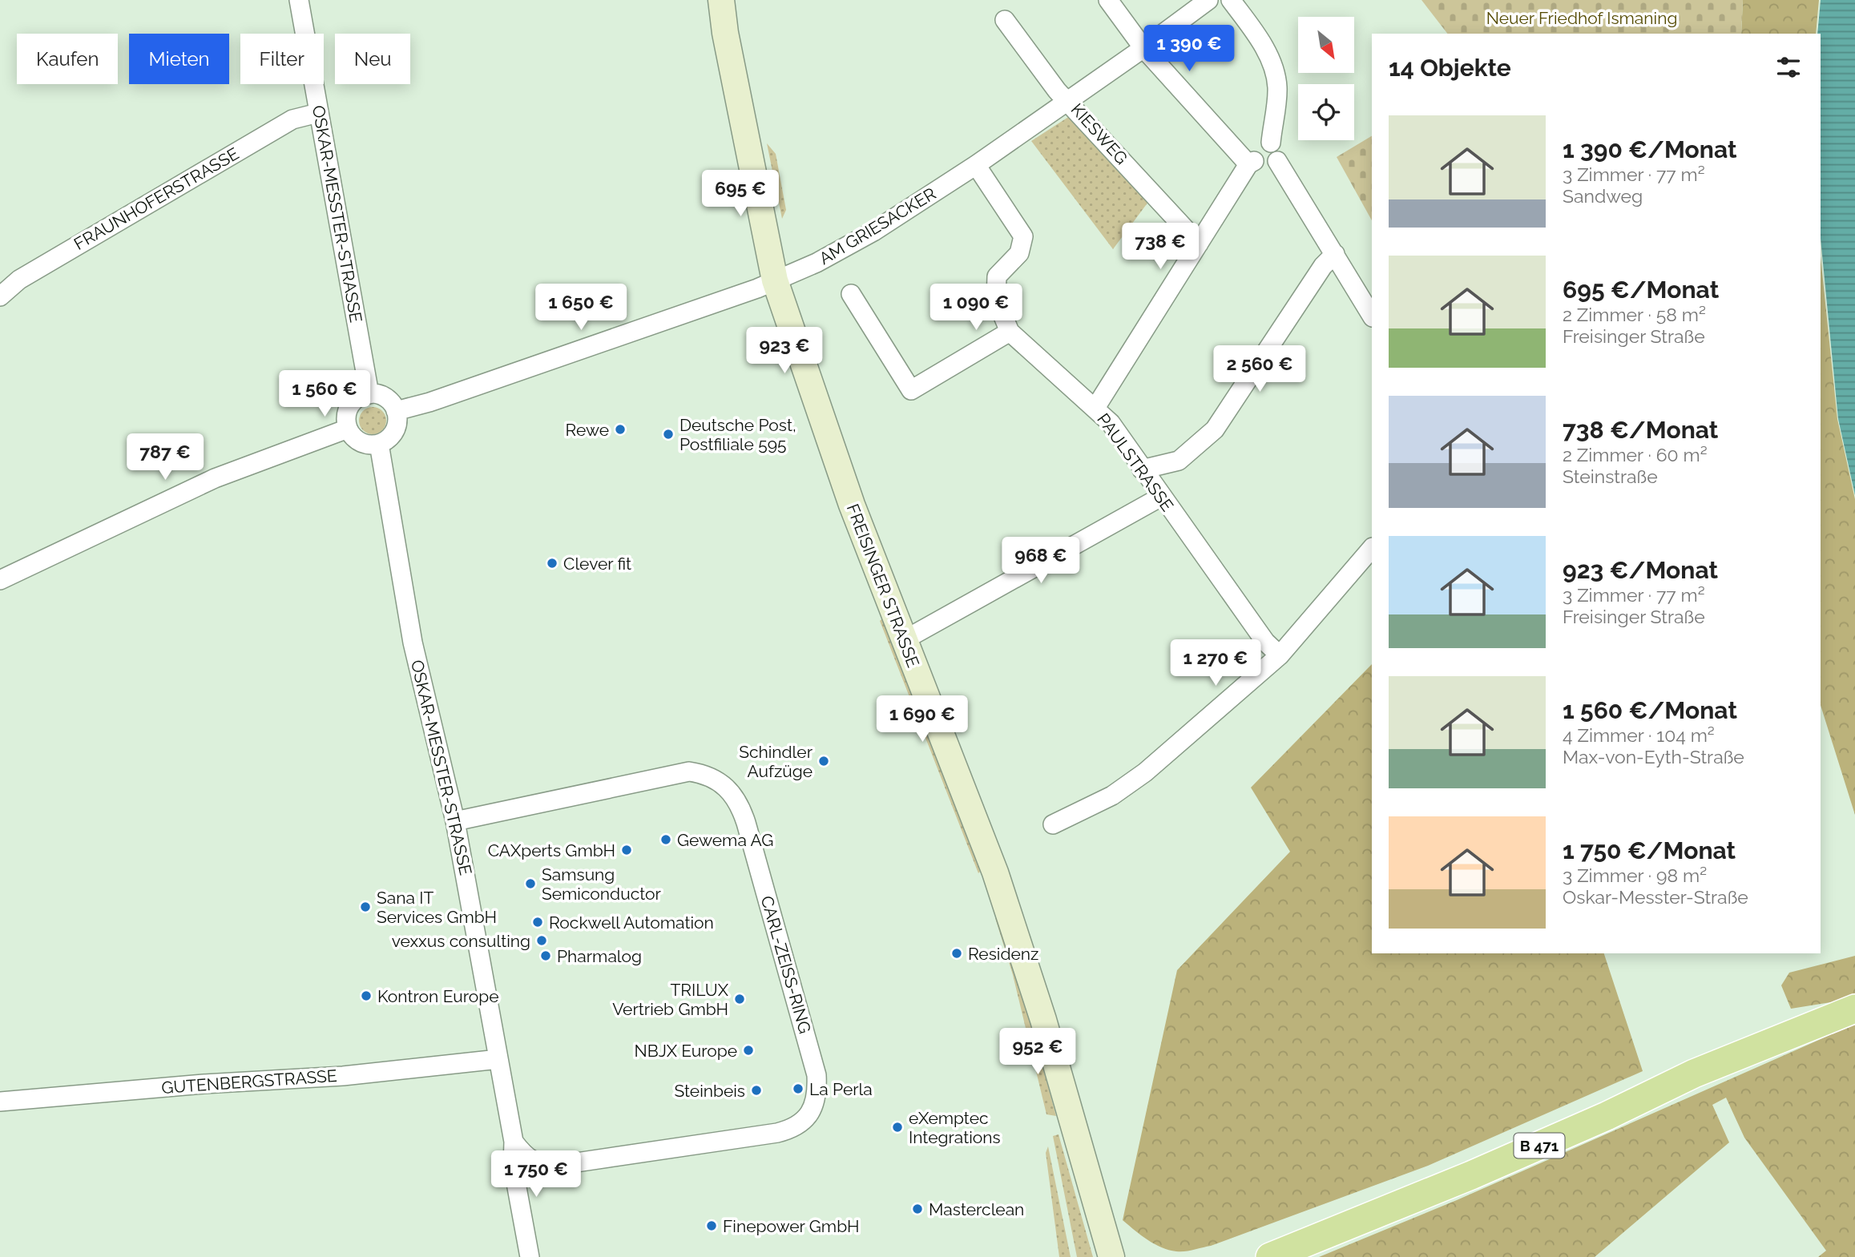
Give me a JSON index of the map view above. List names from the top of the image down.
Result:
{
  "streets": {
    "main road": ["FREISINGER STRASSE", "B 471"],
    "street": [
      "KIESWEG",
      "FRAUNHOFERSTRASSE",
      "OSKAR-MESSTER-STRASSE",
      "AM GRIESACKER",
      "PAULSTRASSE",
      "CARL-ZEISS-RING",
      "GUTENBERGSTRASSE"
    ]
  },
  "crossings": [
    ["KIESWEG", "AM GRIESACKER"],
    ["FRAUNHOFERSTRASSE", "OSKAR-MESSTER-STRASSE"],
    ["OSKAR-MESSTER-STRASSE", "AM GRIESACKER"],
    ["OSKAR-MESSTER-STRASSE", "CARL-ZEISS-RING"],
    ["OSKAR-MESSTER-STRASSE", "GUTENBERGSTRASSE"],
    ["AM GRIESACKER", "FREISINGER STRASSE"]
  ],
  "parks": ["Neuer Friedhof Ismaning"],
  "places": [
    "Rewe",
    "Deutsche Post, Postfiliale 595",
    "Clever fit",
    "Schindler Aufzüge",
    "Gewema AG",
    "CAXperts GmbH",
    "Samsung Semiconductor",
    "Sana IT Services GmbH",
    "Rockwell Automation",
    "vexxus consulting",
    "Residenz",
    "Pharmalog",
    "Kontron Europe",
    "TRILUX Vertrieb GmbH",
    "NBJX Europe",
    "La Perla",
    "Steinbeis",
    "eXemptec Integrations",
    "Masterclean",
    "Finepower GmbH"
  ],
  "north": "bottom right",
  "page": {
    "price": [
      "1 390 €",
      "695 €",
      "738 €",
      "1 650 €",
      "1 090 €",
      "923 €",
      "2 560 €",
      "1 560 €",
      "787 €",
      "968 €",
      "1 270 €",
      "1 690 €",
      "952 €",
      "1 750 €"
    ],
    "chip": [
      "Kaufen",
      "Mieten",
      "Filter",
      "Neu"
    ],
    "heading": "14 Objekte",
    "list": [
      {
        "name": "1 390 €/Monat",
        "note": "3 Zimmer · 77 m² · Sandweg"
      },
      {
        "name": "695 €/Monat",
        "note": "2 Zimmer · 58 m² · Freisinger Straße"
      },
      {
        "name": "738 €/Monat",
        "note": "2 Zimmer · 60 m² · Steinstraße"
      },
      {
        "name": "923 €/Monat",
        "note": "3 Zimmer · 77 m² · Freisinger Straße"
      },
      {
        "name": "1 560 €/Monat",
        "note": "4 Zimmer · 104 m² · Max-von-Eyth-Straße"
      },
      {
        "name": "1 750 €/Monat",
        "note": "3 Zimmer · 98 m² · Oskar-Messter-Straße"
      }
    ]
  }
}
